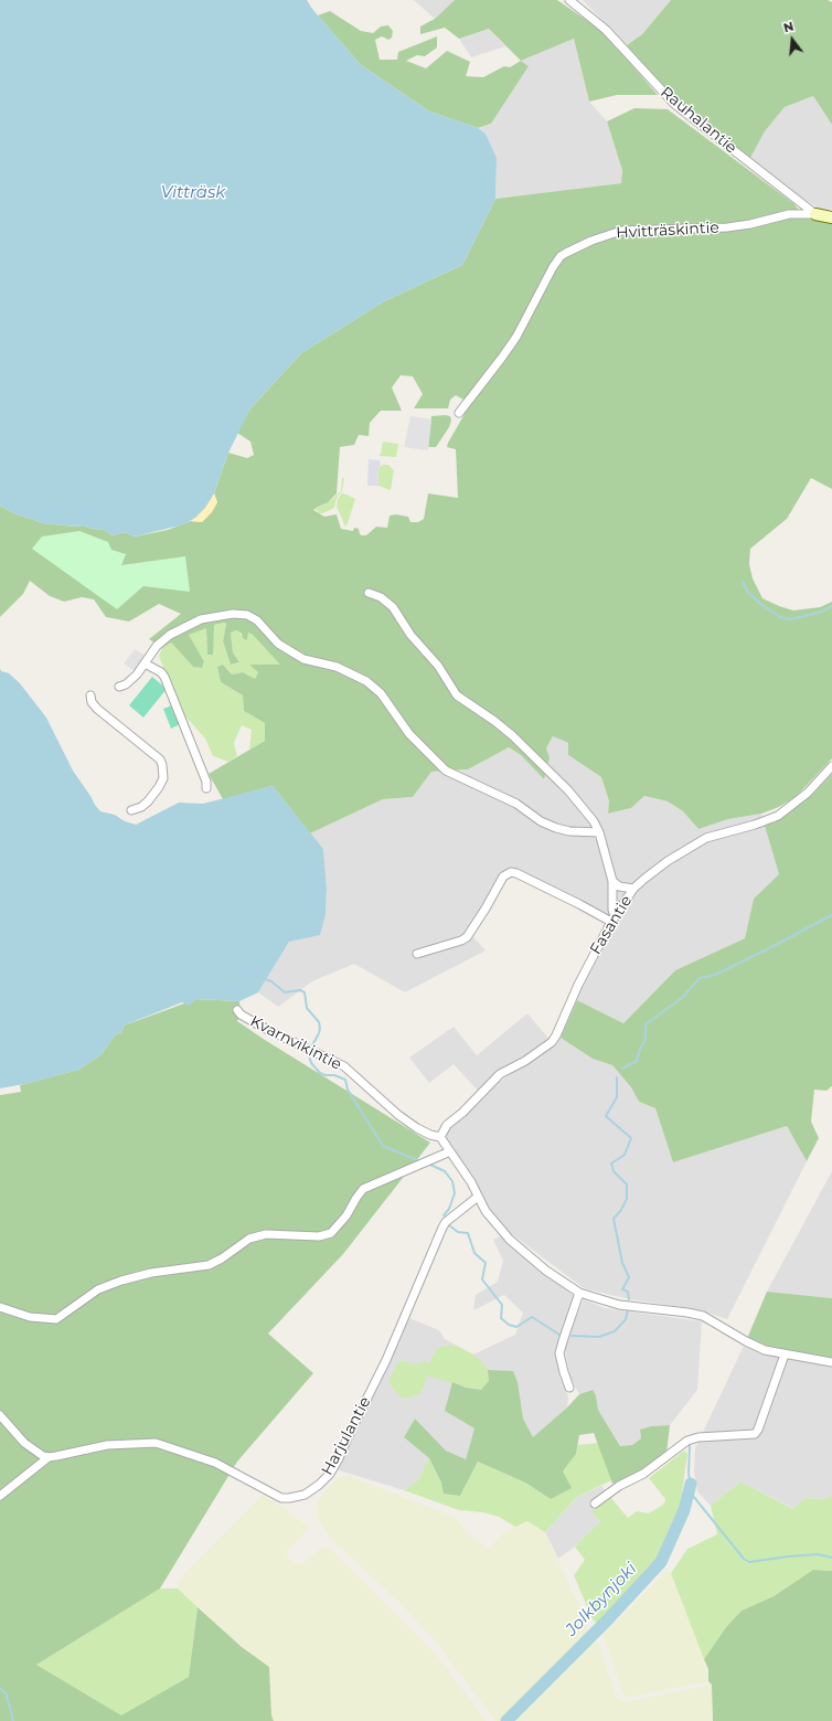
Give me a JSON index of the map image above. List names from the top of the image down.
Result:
{
  "streets": {
    "street": [
      "Rauhalantie",
      "Hvitträskintie",
      "Fasantie",
      "Kvarnvikintie",
      "Harjulantie"
    ]
  },
  "crossings": [
    ["Rauhalantie", "Hvitträskintie"],
    ["Fasantie", "Kvarnvikintie"]
  ],
  "water": ["Vitträsk", "Jolkbynjoki"],
  "north": "top"
}
